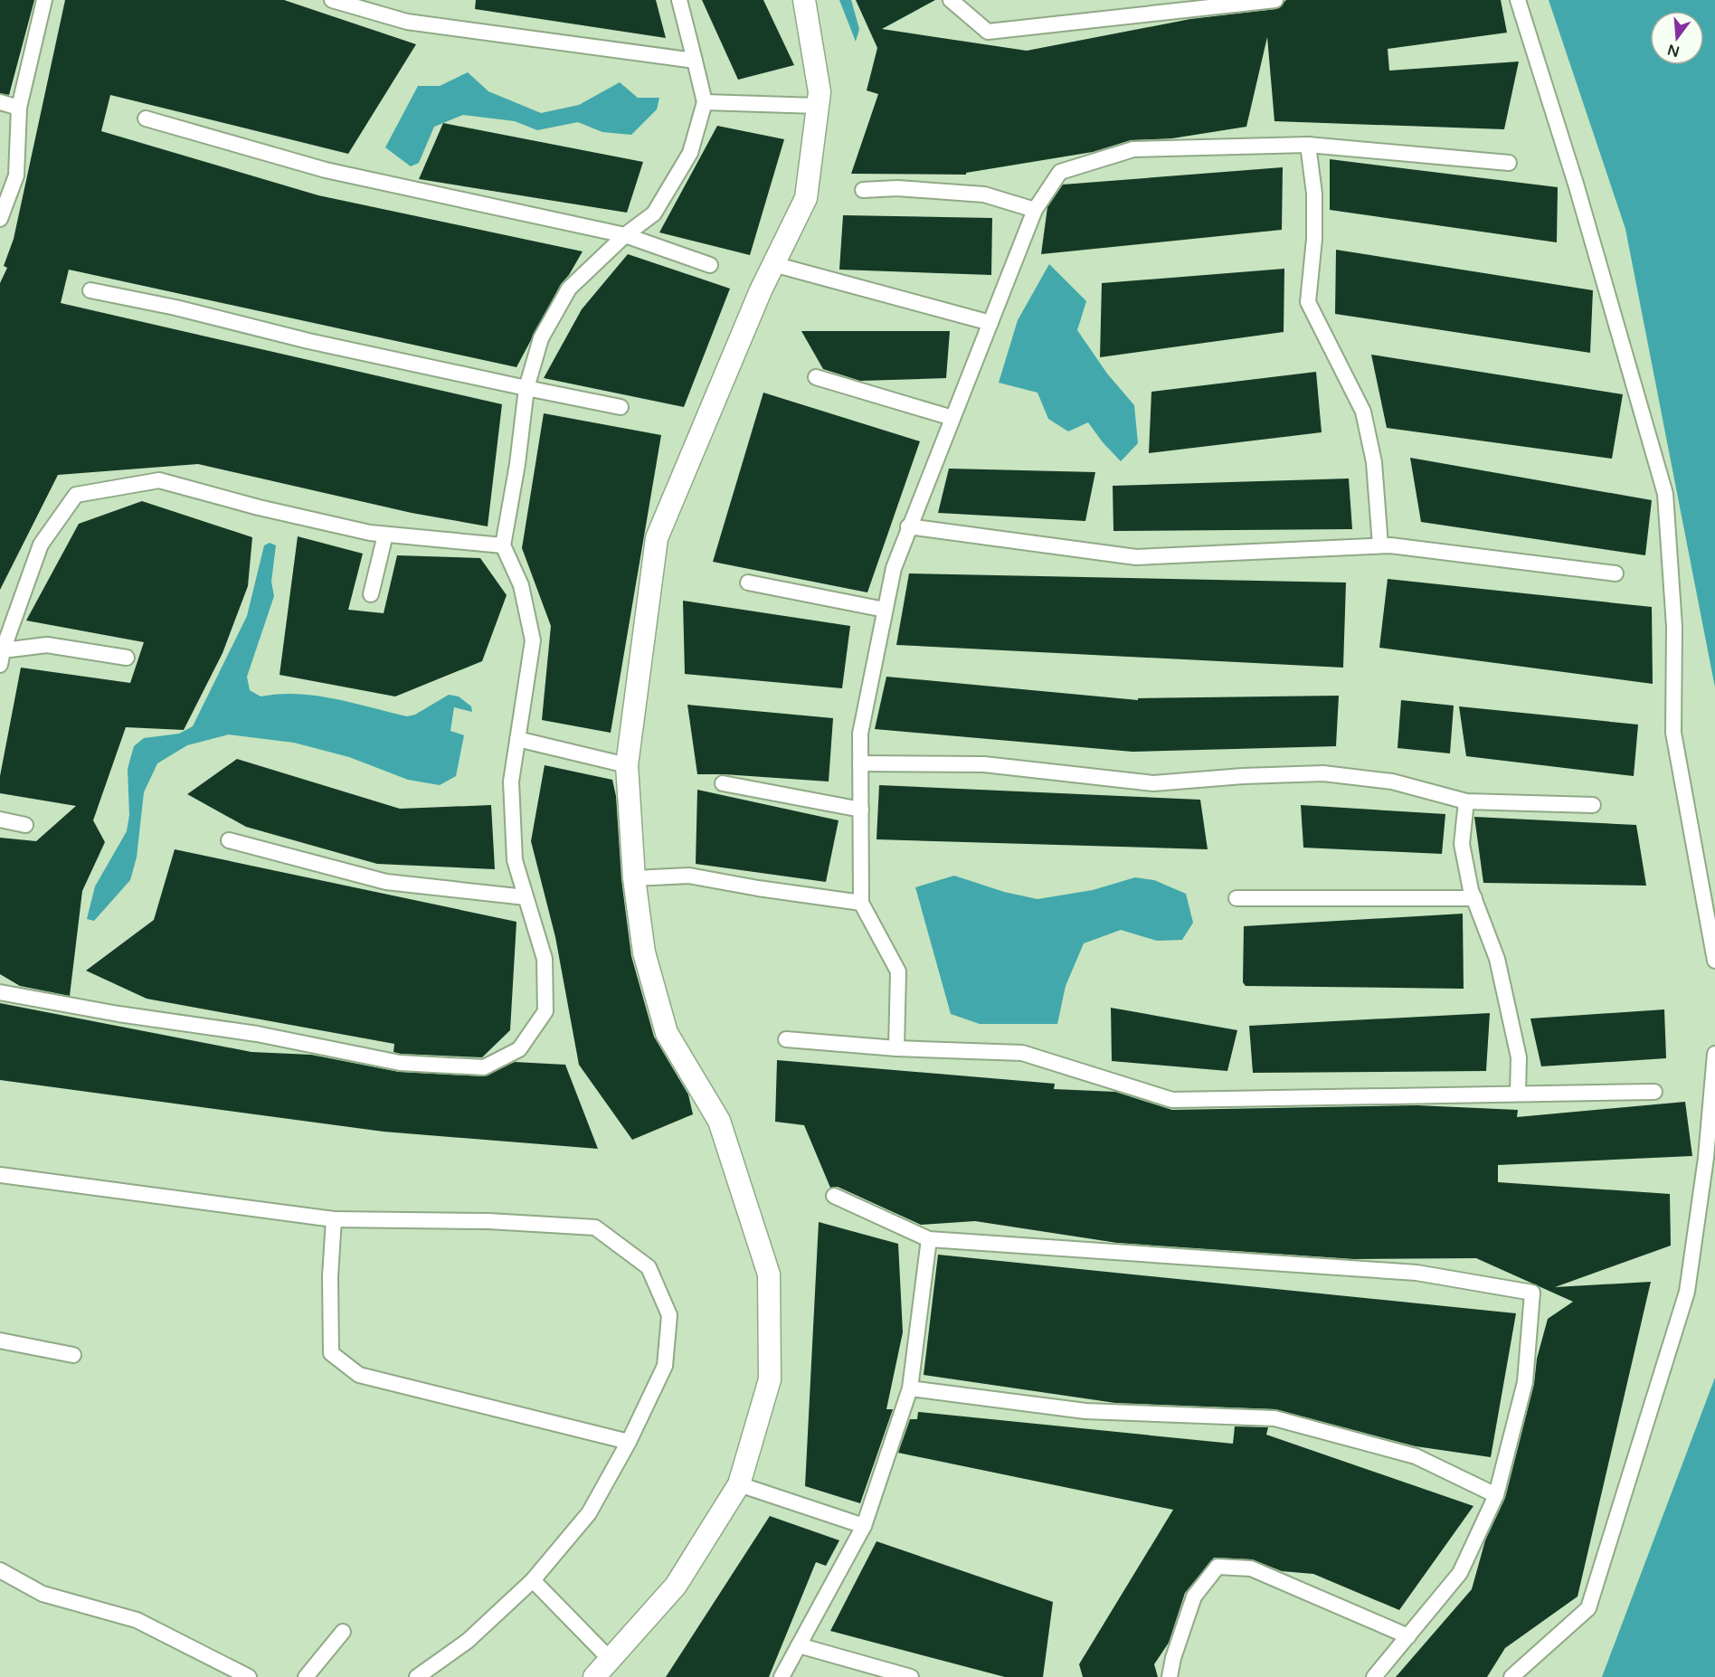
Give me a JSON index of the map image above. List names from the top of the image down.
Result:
{
  "north": "bottom"
}
